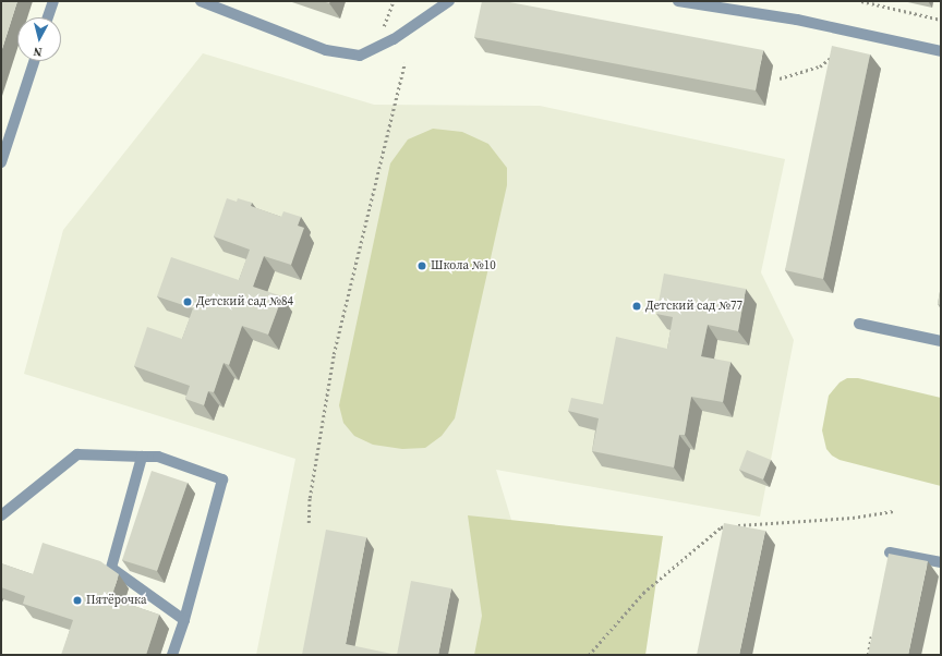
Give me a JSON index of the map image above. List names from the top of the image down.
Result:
{
  "places": [
    "Школа №10",
    "Детский сад №84",
    "Детский сад №77",
    "Пятёрочка"
  ],
  "north": "bottom"
}
